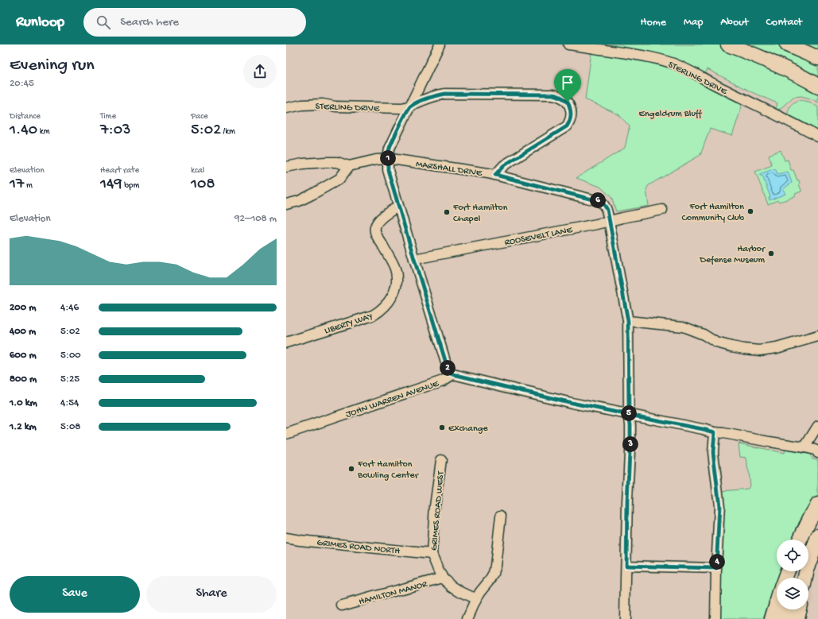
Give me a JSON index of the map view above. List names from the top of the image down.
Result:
{
  "streets": {
    "street": [
      "STERLING DRIVE",
      "MARSHALL DRIVE",
      "ROOSEVELT LANE",
      "LIBERTY WAY",
      "JOHN WARREN AVENUE",
      "GRIMES ROAD WEST",
      "GRIMES ROAD NORTH",
      "HAMILTON MANOR"
    ]
  },
  "crossings": [
    ["STERLING DRIVE", "MARSHALL DRIVE"],
    ["MARSHALL DRIVE", "ROOSEVELT LANE"],
    ["GRIMES ROAD WEST", "GRIMES ROAD NORTH"],
    ["GRIMES ROAD WEST", "HAMILTON MANOR"]
  ],
  "parks": ["Engeldrum Bluff"],
  "places": [
    "Fort Hamilton Community Club",
    "Fort Hamilton Chapel",
    "Harbor Defense Museum",
    "Exchange",
    "Fort Hamilton Bowling Center"
  ],
  "page": {
    "header": "Runloop",
    "search": "Search here",
    "nav": [
      "Home",
      "Map",
      "About",
      "Contact"
    ],
    "heading": ["Evening run", "20:45"],
    "stats": [
      ["Distance", "1.40 km"],
      ["Time", "7:03"],
      ["Pace", "5:02 /km"],
      ["Elevation", "17 m"],
      ["Heart rate", "149 bpm"],
      ["kcal", "108"]
    ],
    "pins": [
      "1",
      "6",
      "2",
      "5",
      "3",
      "4"
    ],
    "chart": ["Elevation", "92–108 m"],
    "list": [
      {
        "name": "200 m",
        "note": "4:46"
      },
      {
        "name": "400 m",
        "note": "5:02"
      },
      {
        "name": "600 m",
        "note": "5:00"
      },
      {
        "name": "800 m",
        "note": "5:25"
      },
      {
        "name": "1.0 km",
        "note": "4:54"
      },
      {
        "name": "1.2 km",
        "note": "5:08"
      }
    ],
    "buttons": ["Save", "Share"]
  }
}
